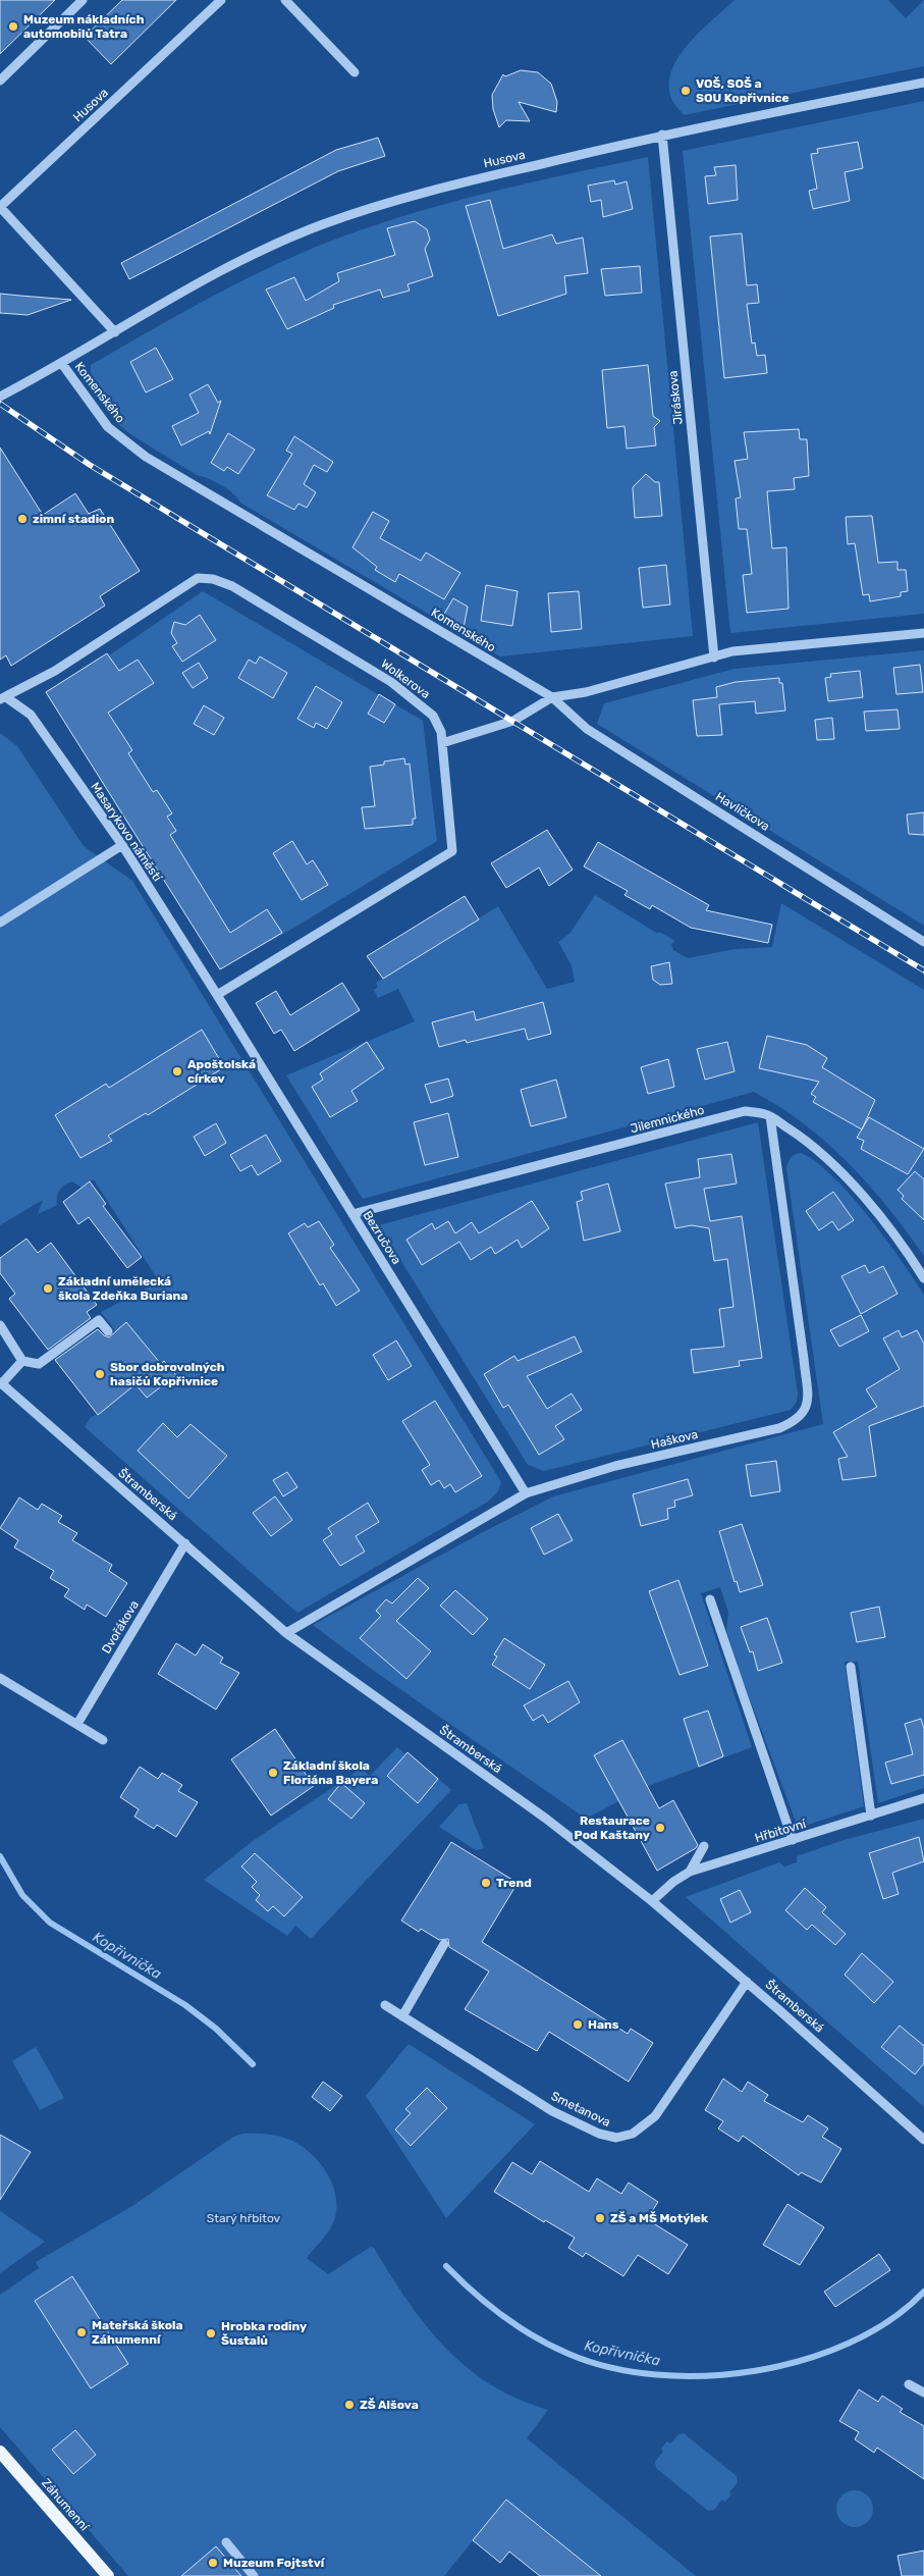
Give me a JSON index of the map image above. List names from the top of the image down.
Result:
{
  "streets": {
    "main road": ["Záhumenní"],
    "street": [
      "Husova",
      "Komenského",
      "Jiráskova",
      "Wolkerova",
      "Havlíčkova",
      "Masarykovo náměstí",
      "Jilemnického",
      "Bezručova",
      "Haškova",
      "Štramberská",
      "Dvořákova",
      "Hřbitovní",
      "Smetanova"
    ]
  },
  "crossings": [
    ["Husova", "Komenského"],
    ["Husova", "Jiráskova"],
    ["Komenského", "Havlíčkova"],
    ["Wolkerova", "Masarykovo náměstí"],
    ["Wolkerova", "Bezručova"],
    ["Masarykovo náměstí", "Bezručova"],
    ["Jilemnického", "Bezručova"],
    ["Jilemnického", "Haškova"],
    ["Bezručova", "Haškova"],
    ["Haškova", "Štramberská"],
    ["Štramberská", "Dvořákova"],
    ["Štramberská", "Hřbitovní"],
    ["Štramberská", "Smetanova"]
  ],
  "water": ["Kopřivnička"],
  "parks": ["Starý hřbitov"],
  "places": [
    "Muzeum nákladních automobilů Tatra",
    "VOŠ, SOŠ a SOU Kopřivnice",
    "zimní stadion",
    "Apoštolská církev",
    "Základní umělecká škola Zdeňka Buriana",
    "Sbor dobrovolných hasičů Kopřivnice",
    "Základní škola Floriána Bayera",
    "Restaurace Pod Kaštany",
    "Trend",
    "Hans",
    "ZŠ a MŠ Motýlek",
    "Mateřská škola Záhumenní",
    "Hrobka rodiny Šustalů",
    "ZŠ Alšova",
    "Muzeum Fojtství"
  ]
}
